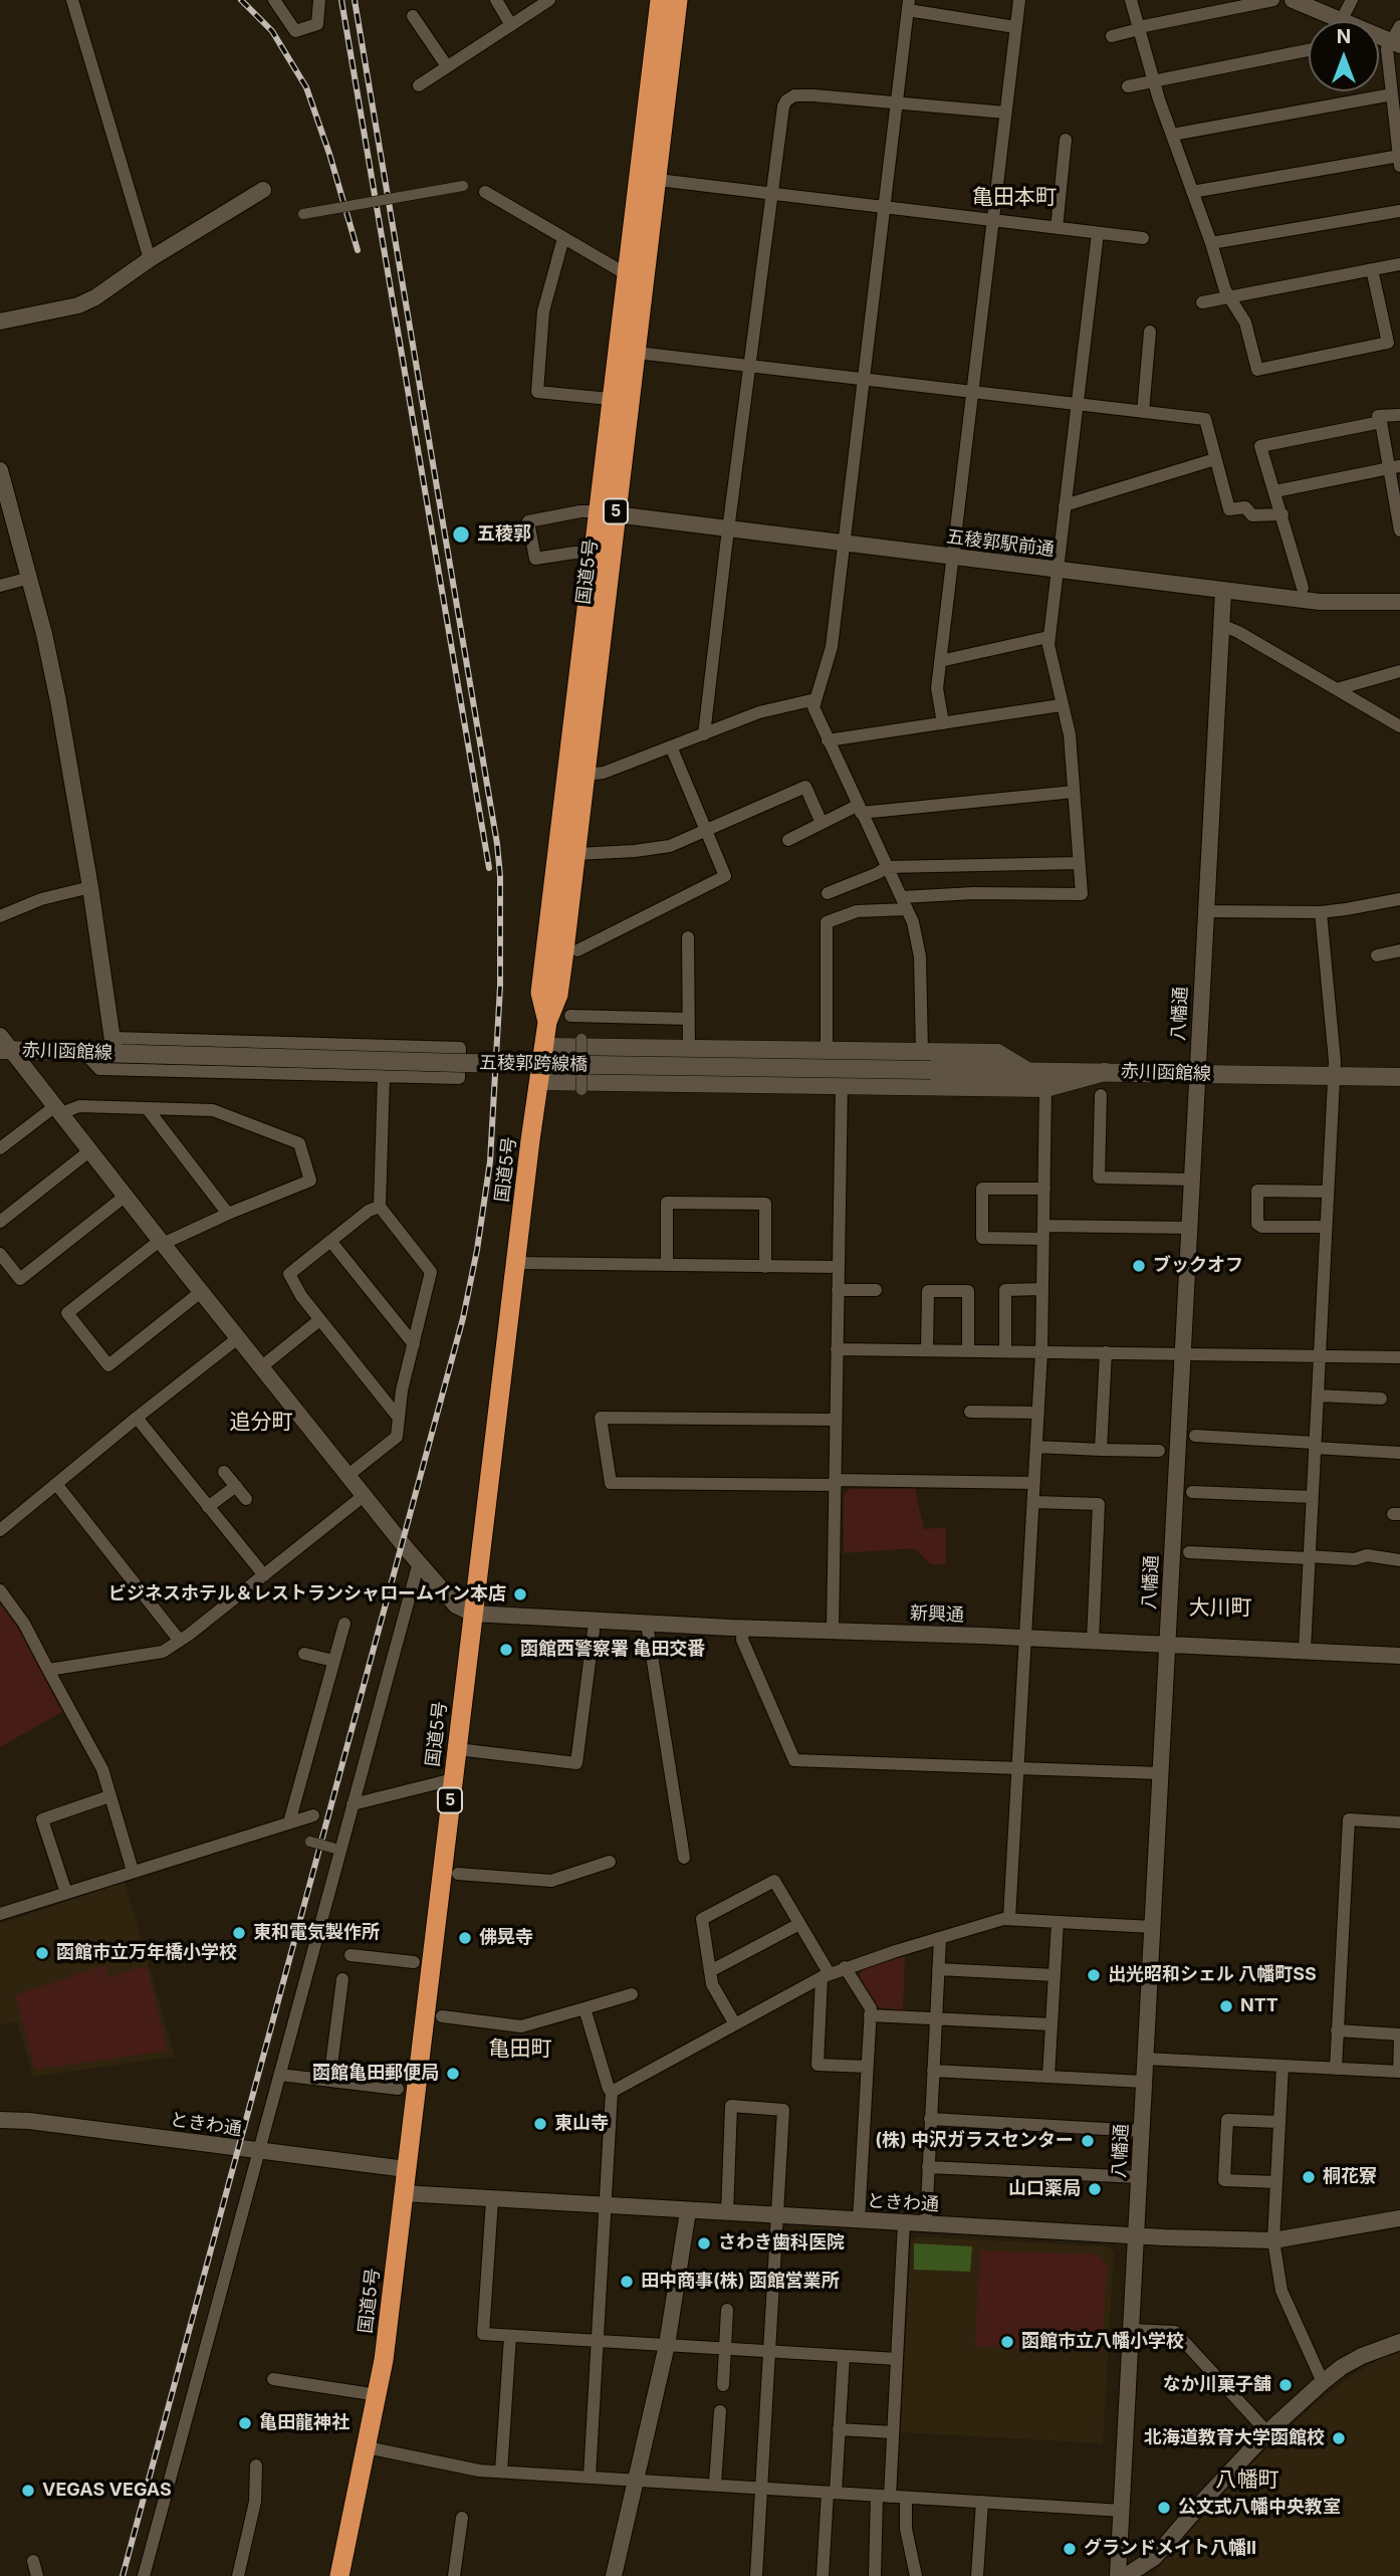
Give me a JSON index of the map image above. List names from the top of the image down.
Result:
{
  "streets": {
    "highway": ["5", "国道5号"],
    "main road": ["赤川函館線", "五稜郭跨線橋"],
    "street": [
      "五稜郭駅前通",
      "八幡通",
      "新興通",
      "ときわ通"
    ]
  },
  "crossings": [
    ["五稜郭駅前通", "国道5号"],
    ["五稜郭駅前通", "八幡通"],
    ["国道5号", "新興通"],
    ["国道5号", "ときわ通"],
    ["八幡通", "赤川函館線"],
    ["八幡通", "新興通"],
    ["八幡通", "ときわ通"],
    ["赤川函館線", "五稜郭跨線橋"]
  ],
  "districts": [
    "亀田本町",
    "追分町",
    "大川町",
    "亀田町",
    "八幡町"
  ],
  "places": [
    "五稜郭",
    "ブックオフ",
    "ビジネスホテル＆レストランシャロームイン本店",
    "函館西警察署 亀田交番",
    "東和電気製作所",
    "佛晃寺",
    "函館市立万年橋小学校",
    "出光昭和シェル 八幡町SS",
    "NTT",
    "函館亀田郵便局",
    "東山寺",
    "(株) 中沢ガラスセンター",
    "桐花寮",
    "山口薬局",
    "さわき歯科医院",
    "田中商事(株) 函館営業所",
    "函館市立八幡小学校",
    "なか川菓子舗",
    "亀田龍神社",
    "北海道教育大学函館校",
    "VEGAS VEGAS",
    "公文式八幡中央教室",
    "グランドメイト八幡II"
  ],
  "north": "top"
}
